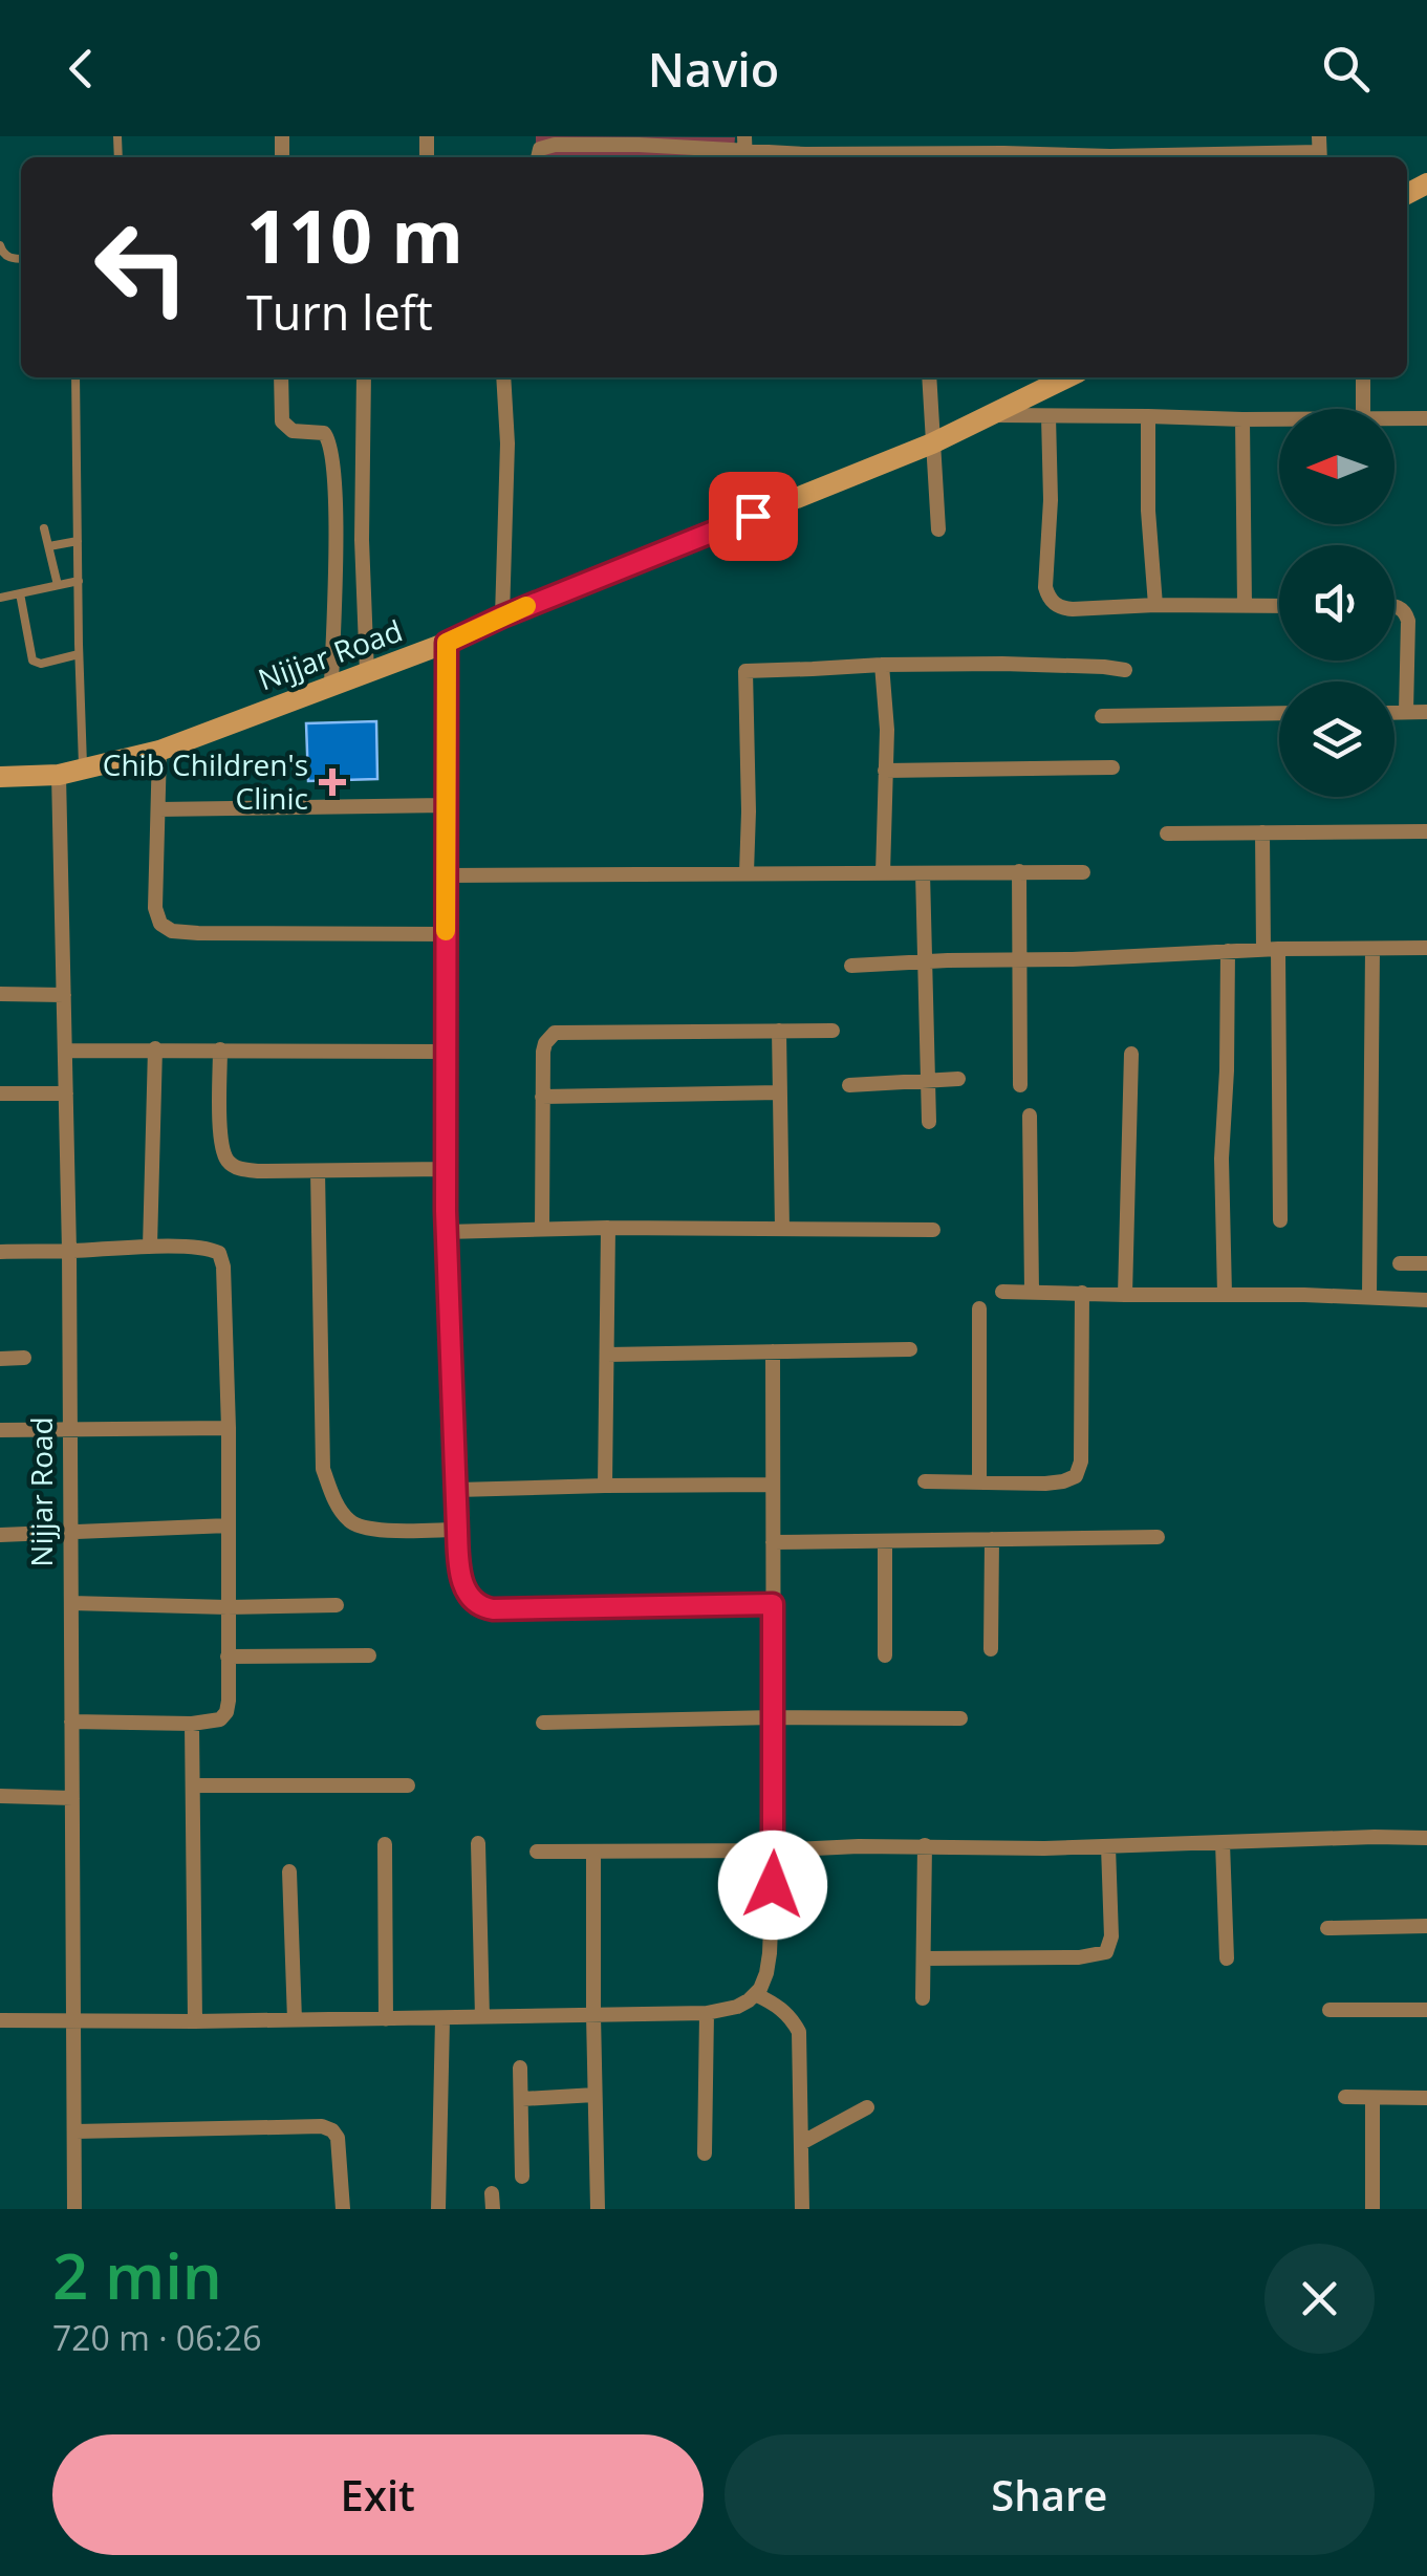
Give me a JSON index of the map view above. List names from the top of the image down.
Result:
{
  "streets": {
    "street": ["Nijjar Road"]
  },
  "places": {
    "health": ["Chib Children's Clinic"]
  },
  "north": "left",
  "page": {
    "header": "Navio",
    "turn": ["110 m", "Turn left"],
    "heading": ["2 min", "720 m · 06:26"],
    "buttons": ["Exit", "Share"]
  }
}
